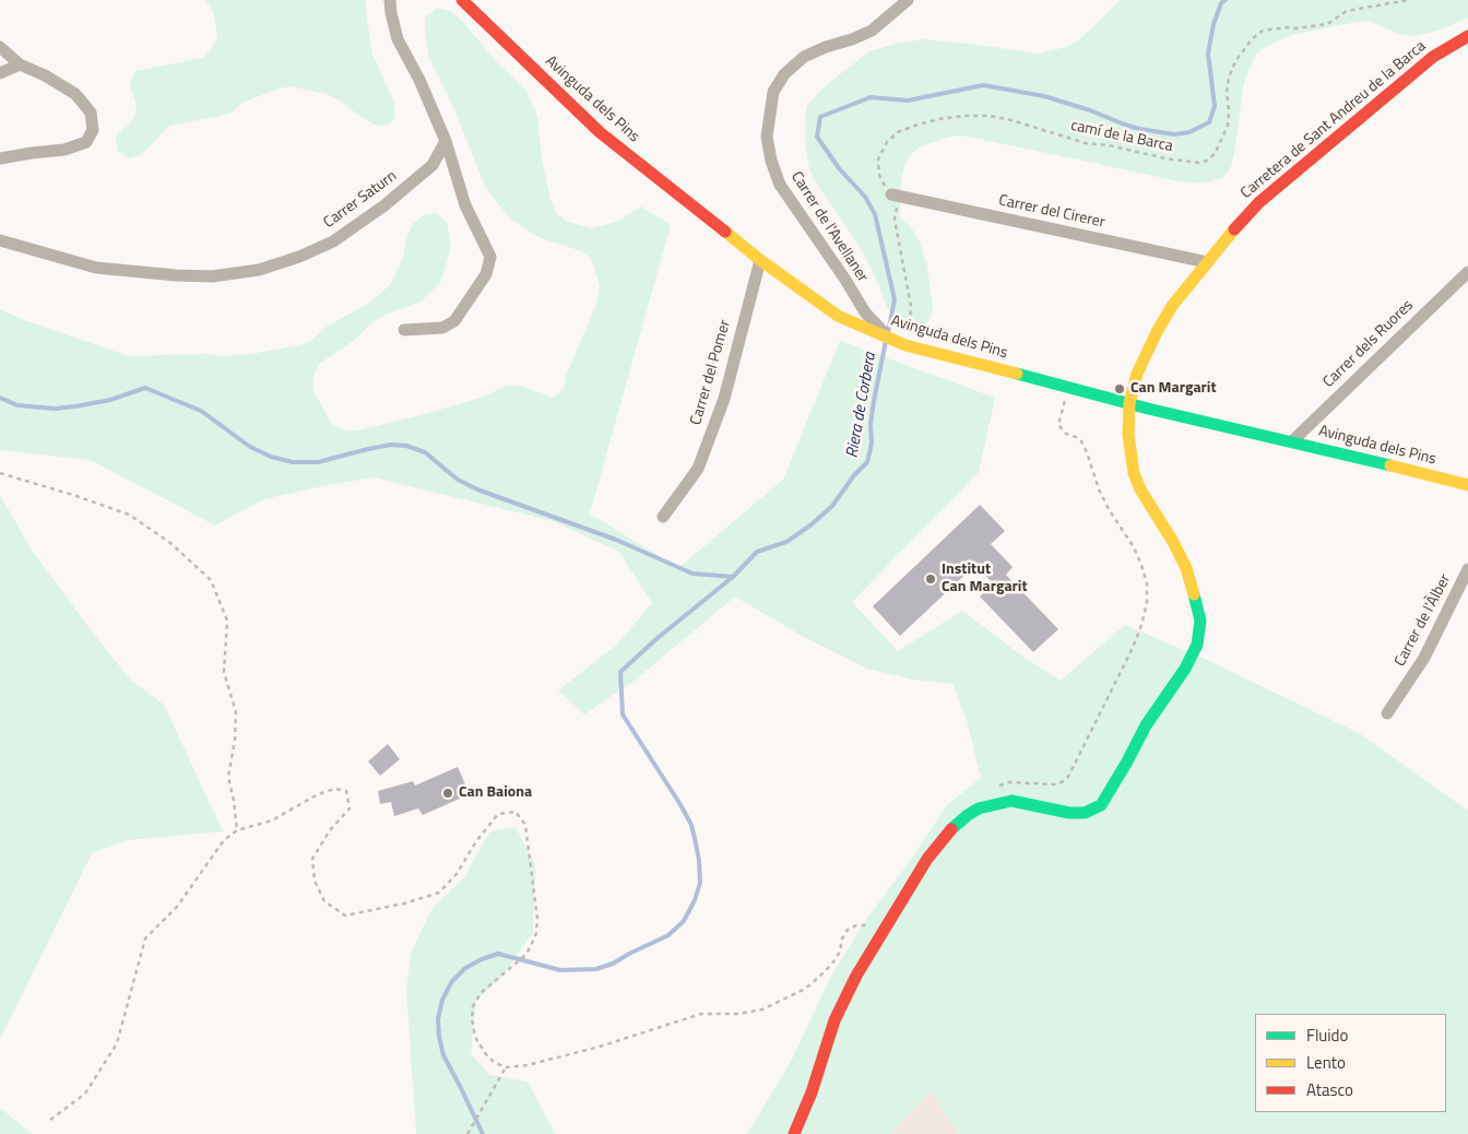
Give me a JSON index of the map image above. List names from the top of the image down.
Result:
{
  "streets": {
    "street": [
      "Avinguda dels Pins",
      "Carretera de Sant Andreu de la Barca",
      "Carrer Saturn",
      "Carrer del Cirerer",
      "Carrer de l'Avellaner",
      "Carrer dels Ruores",
      "Carrer del Pomer",
      "Carrer de l'Àlber"
    ],
    "path": ["camí de la Barca"]
  },
  "crossings": [
    ["Avinguda dels Pins", "Carretera de Sant Andreu de la Barca"],
    ["Avinguda dels Pins", "camí de la Barca"],
    ["Avinguda dels Pins", "Carrer de l'Avellaner"],
    ["Avinguda dels Pins", "Carrer dels Ruores"],
    ["Avinguda dels Pins", "Carrer del Pomer"],
    ["Carretera de Sant Andreu de la Barca", "Carrer del Cirerer"],
    ["camí de la Barca", "Carrer del Cirerer"]
  ],
  "water": ["Riera de Corbera"],
  "places": ["Can Margarit", "Institut Can Margarit", "Can Baiona"],
  "legend": ["Fluido", "Lento", "Atasco"]
}
